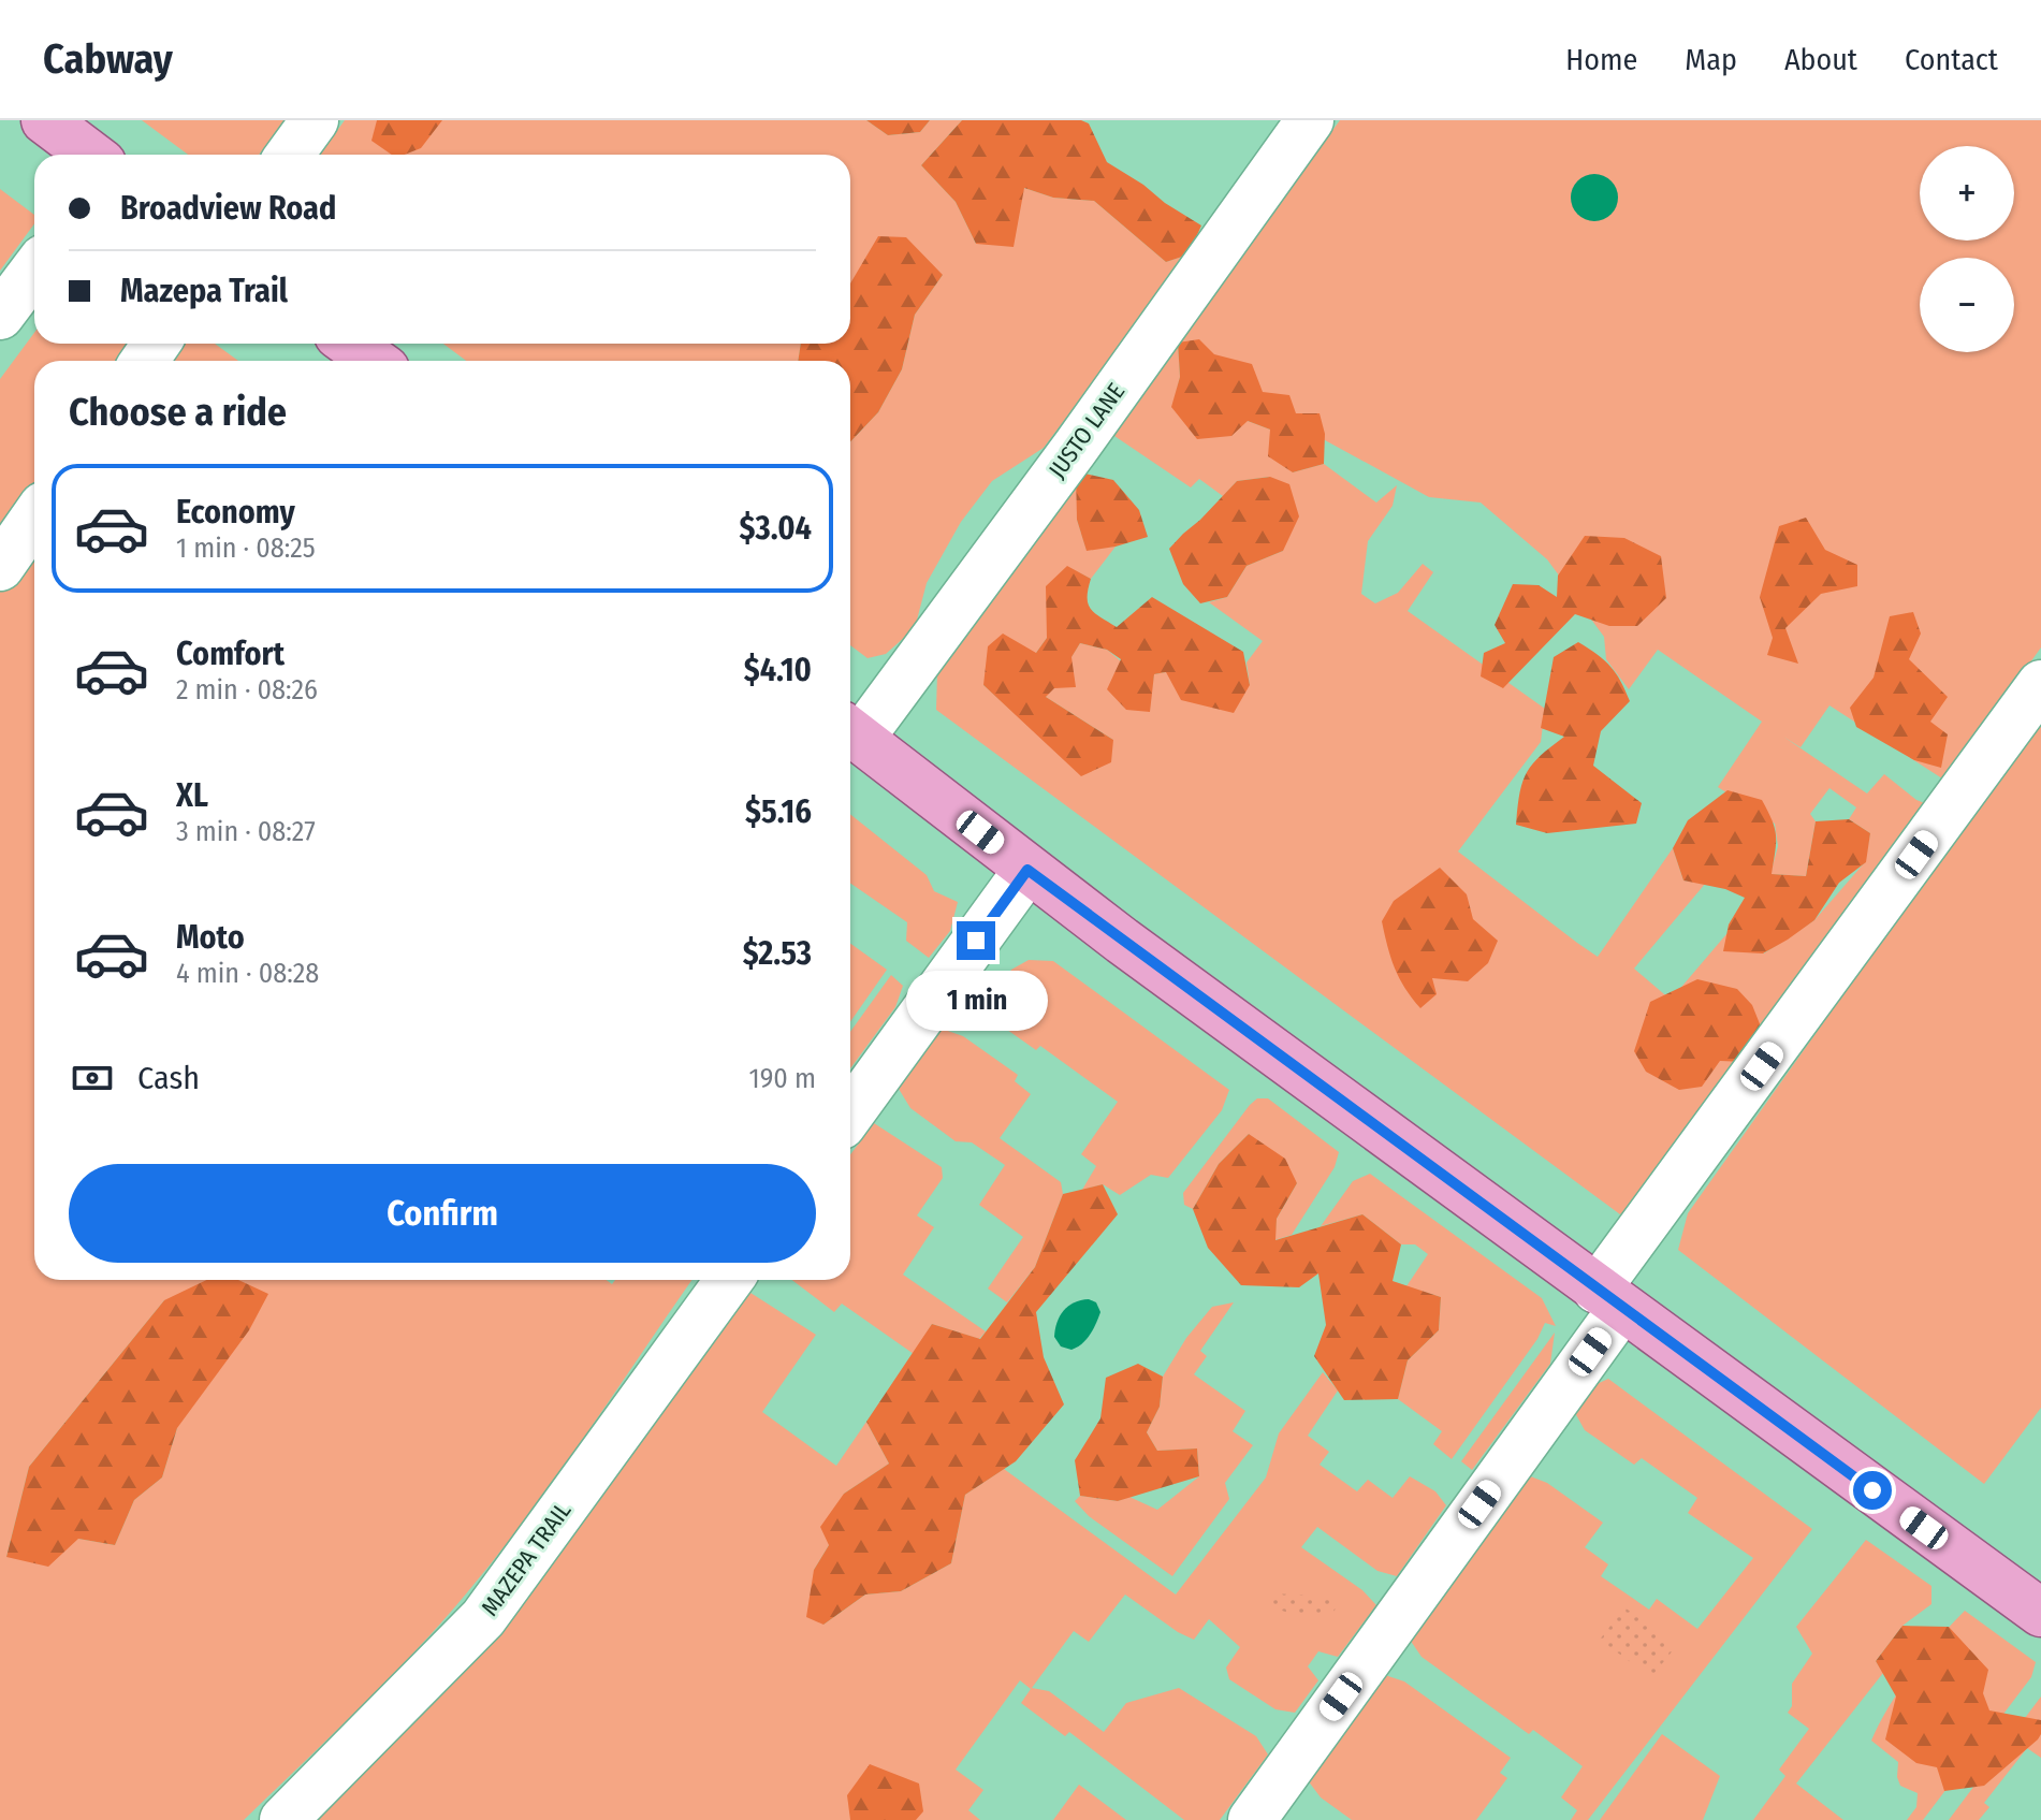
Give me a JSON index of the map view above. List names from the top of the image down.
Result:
{
  "streets": {
    "street": ["JUSTO LANE", "MAZEPA TRAIL"]
  },
  "page": {
    "header": "Cabway",
    "nav": [
      "Home",
      "Map",
      "About",
      "Contact"
    ],
    "map_buttons": ["+", "−"],
    "banner": ["Broadview Road", "Mazepa Trail"],
    "heading": "Choose a ride",
    "list": [
      {
        "name": "Economy",
        "note": "1 min · 08:25",
        "value": "$3.04"
      },
      {
        "name": "Comfort",
        "note": "2 min · 08:26",
        "value": "$4.10"
      },
      {
        "name": "XL",
        "note": "3 min · 08:27",
        "value": "$5.16"
      },
      {
        "name": "Moto",
        "note": "4 min · 08:28",
        "value": "$2.53"
      }
    ],
    "bubble": "1 min",
    "pay": ["Cash", "190 m"],
    "buttons": "Confirm"
  }
}
